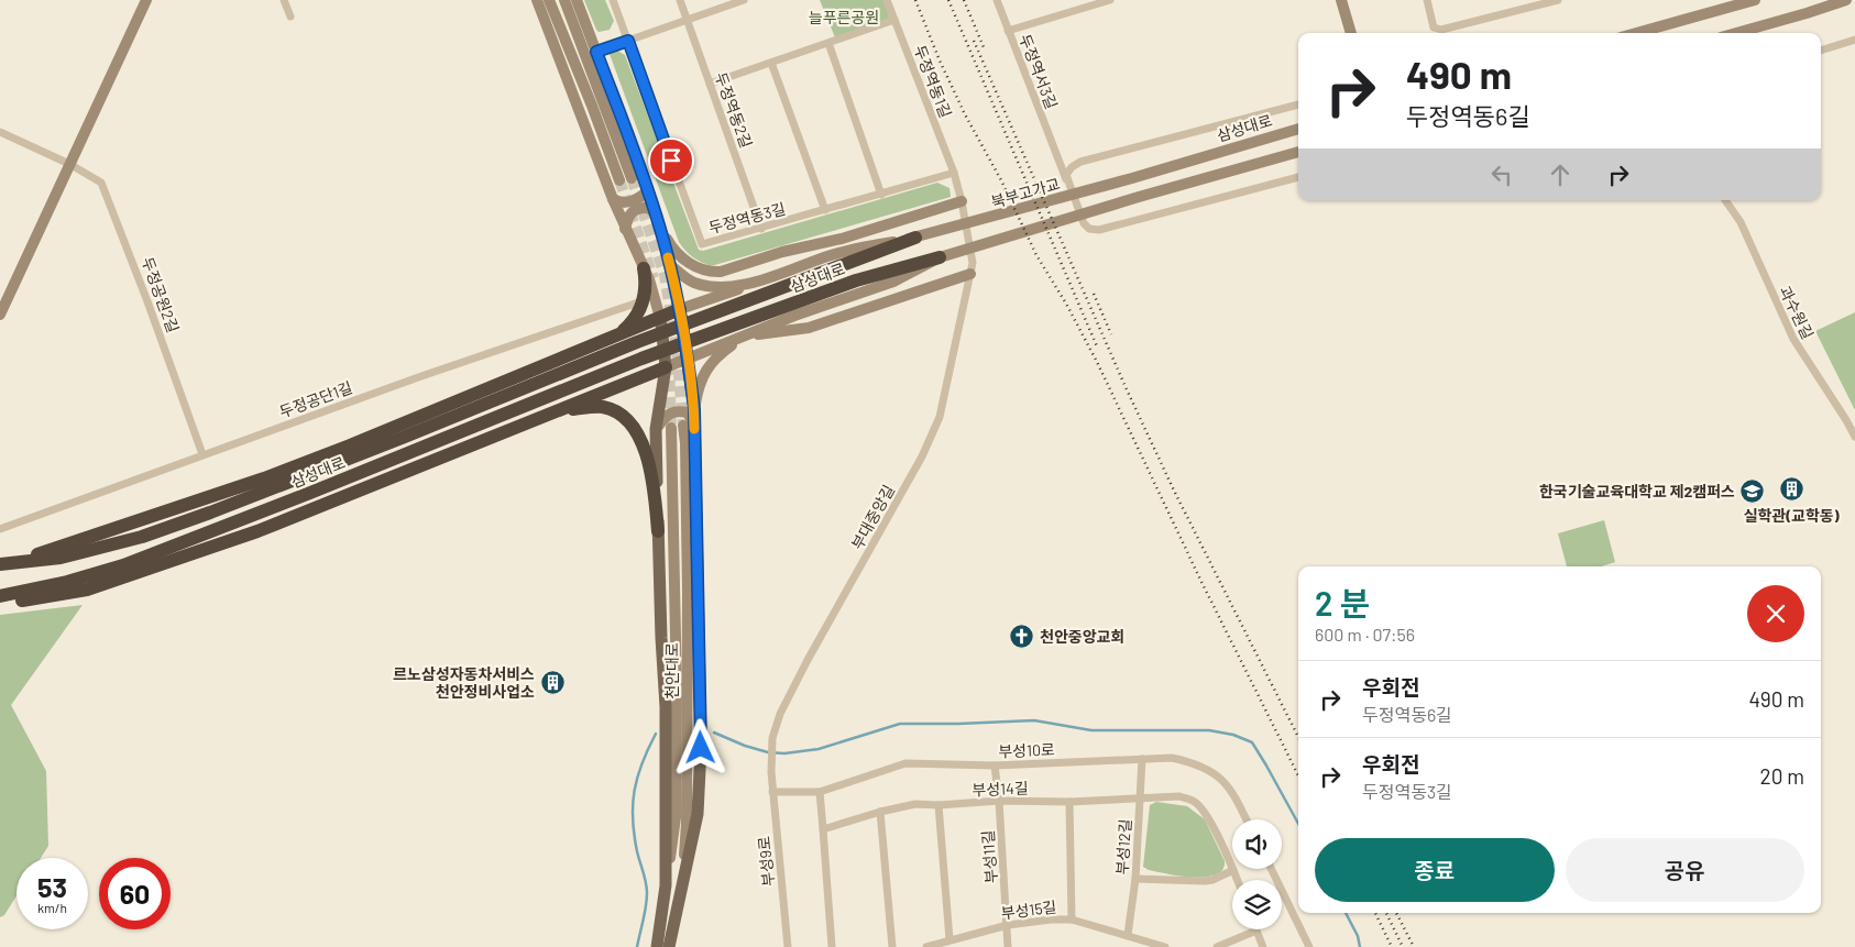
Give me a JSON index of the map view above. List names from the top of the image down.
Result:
{
  "streets": {
    "highway": ["삼성대로"],
    "main road": ["북부고가교", "천안대로"],
    "street": [
      "두정역서3길",
      "두정역동1길",
      "두정역동2길",
      "두정역동3길",
      "두정공원2길",
      "과수원길",
      "두정공단1길",
      "부대중앙길",
      "부성10로",
      "부성14길",
      "부성12길",
      "부성11길",
      "부성9로",
      "부성15길"
    ]
  },
  "crossings": [
    ["두정역동1길", "두정역동3길"],
    ["두정역동1길", "부대중앙길"],
    ["두정역동2길", "두정역동3길"],
    ["삼성대로", "북부고가교"],
    ["두정공원2길", "두정공단1길"],
    ["부대중앙길", "부성9로"],
    ["부성10로", "부성12길"],
    ["부성10로", "부성11길"],
    ["부성10로", "부성9로"],
    ["부성14길", "부성12길"],
    ["부성14길", "부성11길"],
    ["부성12길", "부성15길"],
    ["부성11길", "부성15길"]
  ],
  "parks": ["늘푸른공원"],
  "places": {
    "building": ["실학관(교학동)", "르노삼성자동차서비스 천안정비사업소"],
    "school or university": ["한국기술교육대학교 제2캠퍼스"],
    "church": ["천안중앙교회"]
  },
  "page": {
    "turn": ["490 m", "두정역동6길"],
    "heading": ["2 분", "600 m · 07:56"],
    "list": [
      {
        "name": "우회전",
        "note": "두정역동6길",
        "value": "490 m"
      },
      {
        "name": "우회전",
        "note": "두정역동3길",
        "value": "20 m"
      }
    ],
    "buttons": ["종료", "공유"],
    "speed": "53 km/h",
    "limit": "60"
  }
}
